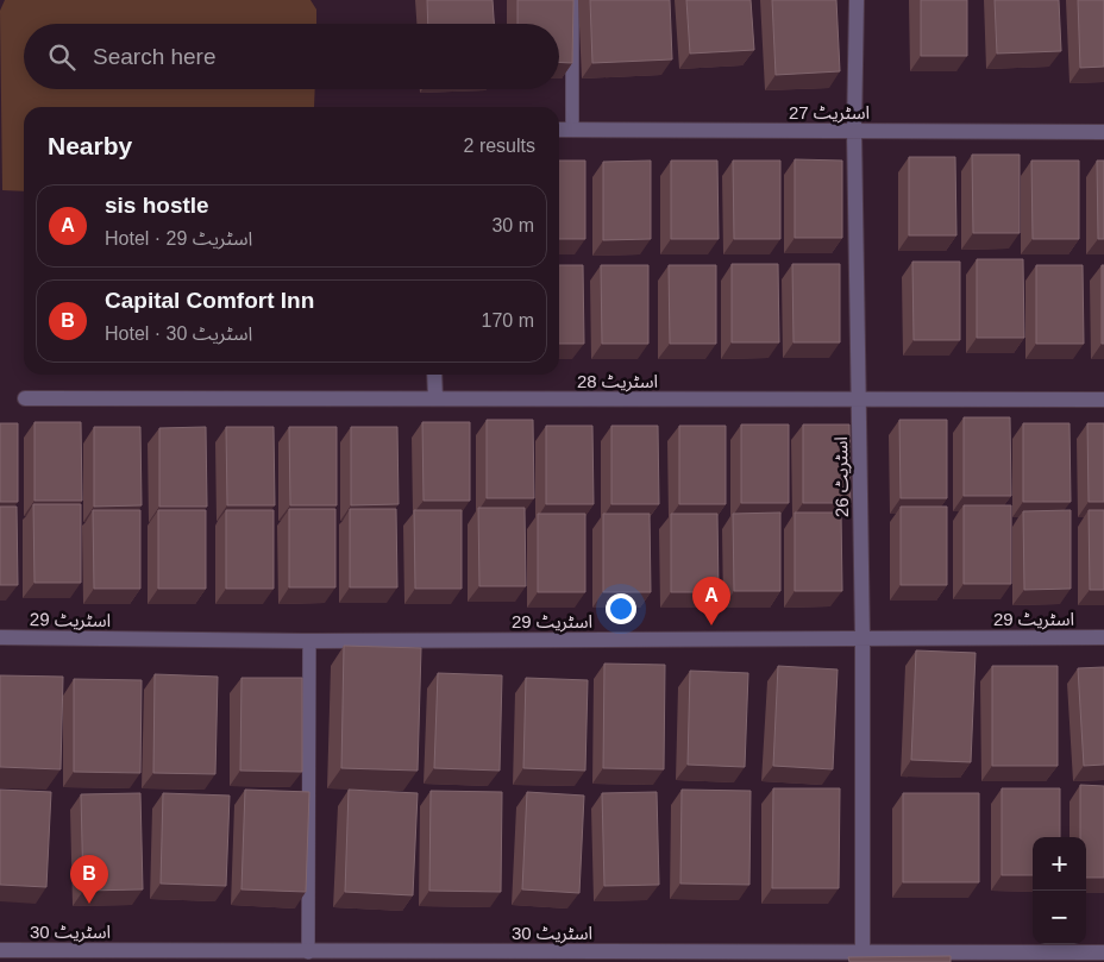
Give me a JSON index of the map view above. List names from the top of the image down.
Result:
{
  "streets": {
    "street": [
      "اسٹریٹ 27",
      "اسٹریٹ 28",
      "اسٹریٹ 26",
      "اسٹریٹ 29",
      "اسٹریٹ 30"
    ]
  },
  "crossings": [
    ["اسٹریٹ 27", "اسٹریٹ 26"],
    ["اسٹریٹ 28", "اسٹریٹ 26"],
    ["اسٹریٹ 26", "اسٹریٹ 29"],
    ["اسٹریٹ 26", "اسٹریٹ 30"]
  ],
  "page": {
    "search": "Search here",
    "heading": ["Nearby", "2 results"],
    "list": [
      {
        "mark": "A",
        "name": "sis hostle",
        "note": "Hotel · اسٹریٹ 29",
        "value": "30 m"
      },
      {
        "mark": "B",
        "name": "Capital Comfort Inn",
        "note": "Hotel · اسٹریٹ 30",
        "value": "170 m"
      }
    ],
    "pins": ["A", "B"],
    "map_buttons": ["+", "−"]
  }
}
